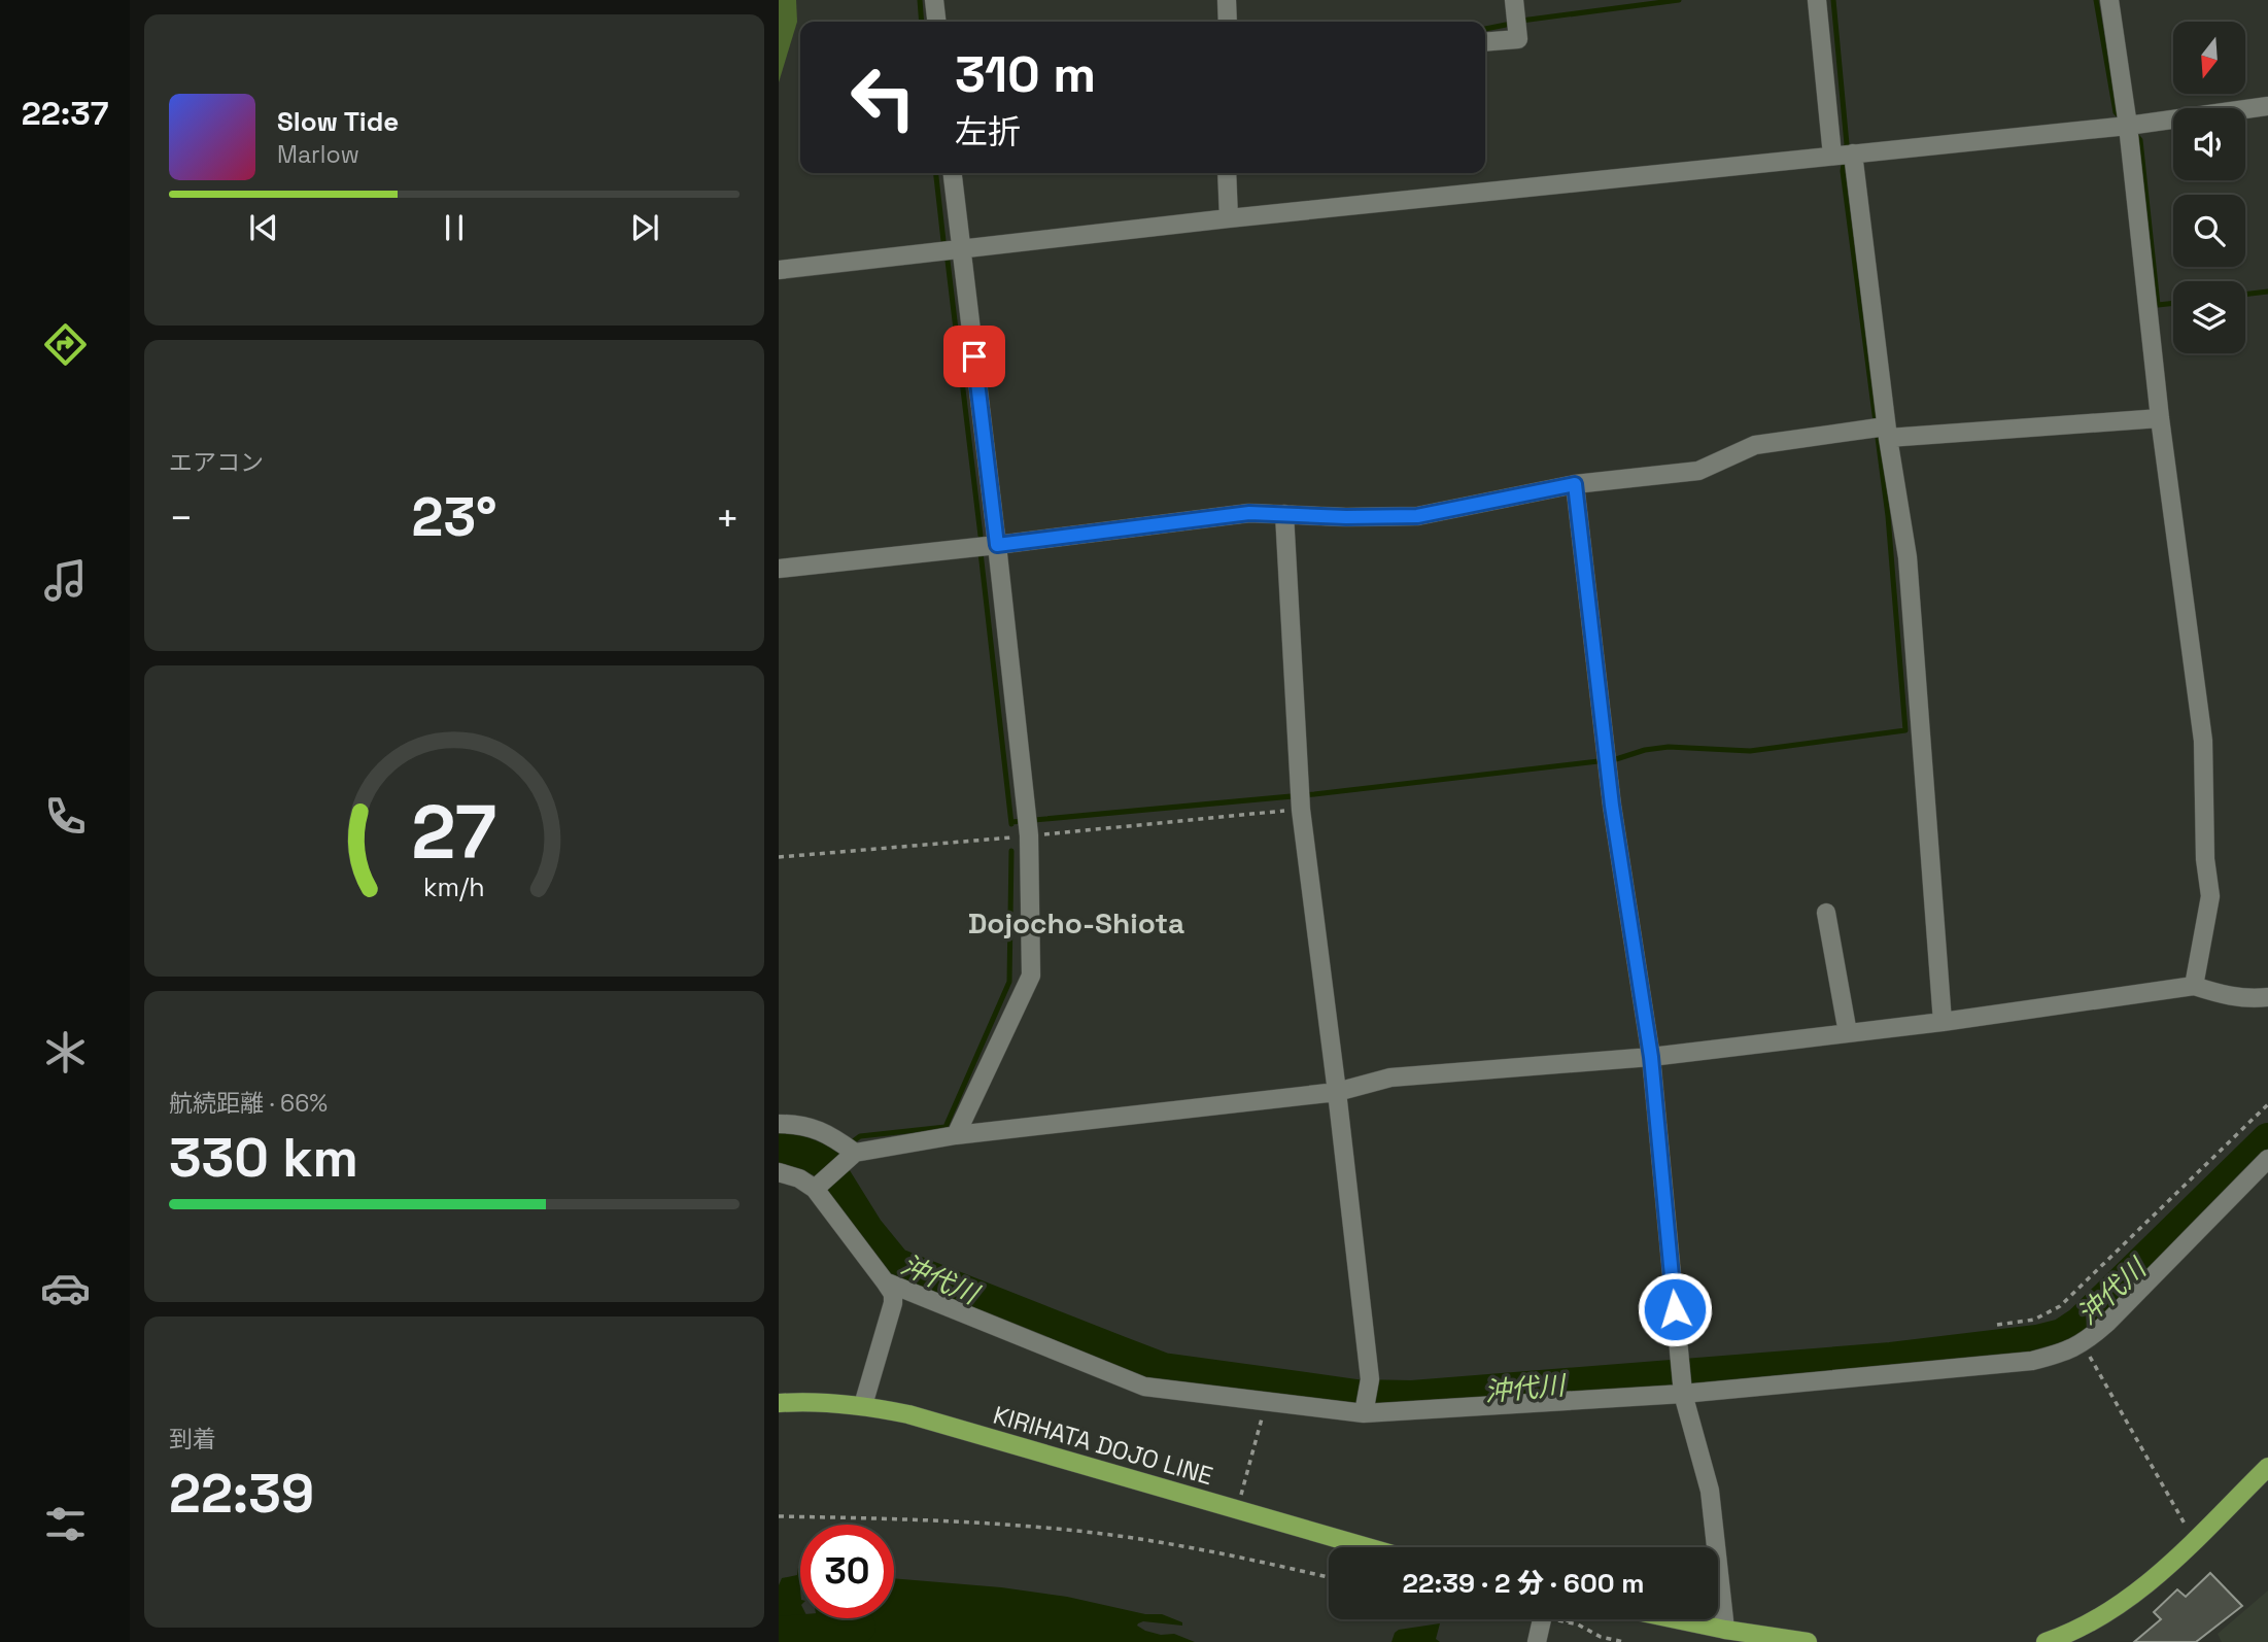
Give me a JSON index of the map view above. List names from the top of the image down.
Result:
{
  "streets": {
    "main road": ["KIRIHATA DOJO LINE"]
  },
  "districts": ["Dojocho-Shiota"],
  "water": ["沖代川"],
  "north": "bottom",
  "page": {
    "tabs": "22:37",
    "turn": ["310 m", "左折"],
    "song": ["Slow Tide", "Marlow"],
    "tile": [
      "エアコン",
      ["航続距離 · 66%", "330 km"],
      ["到着", "22:39"]
    ],
    "heat": ["−", "23°", "+"],
    "limit": "30",
    "trip": "22:39 · 2 分 · 600 m",
    "gauge": ["27", "km/h"]
  }
}
